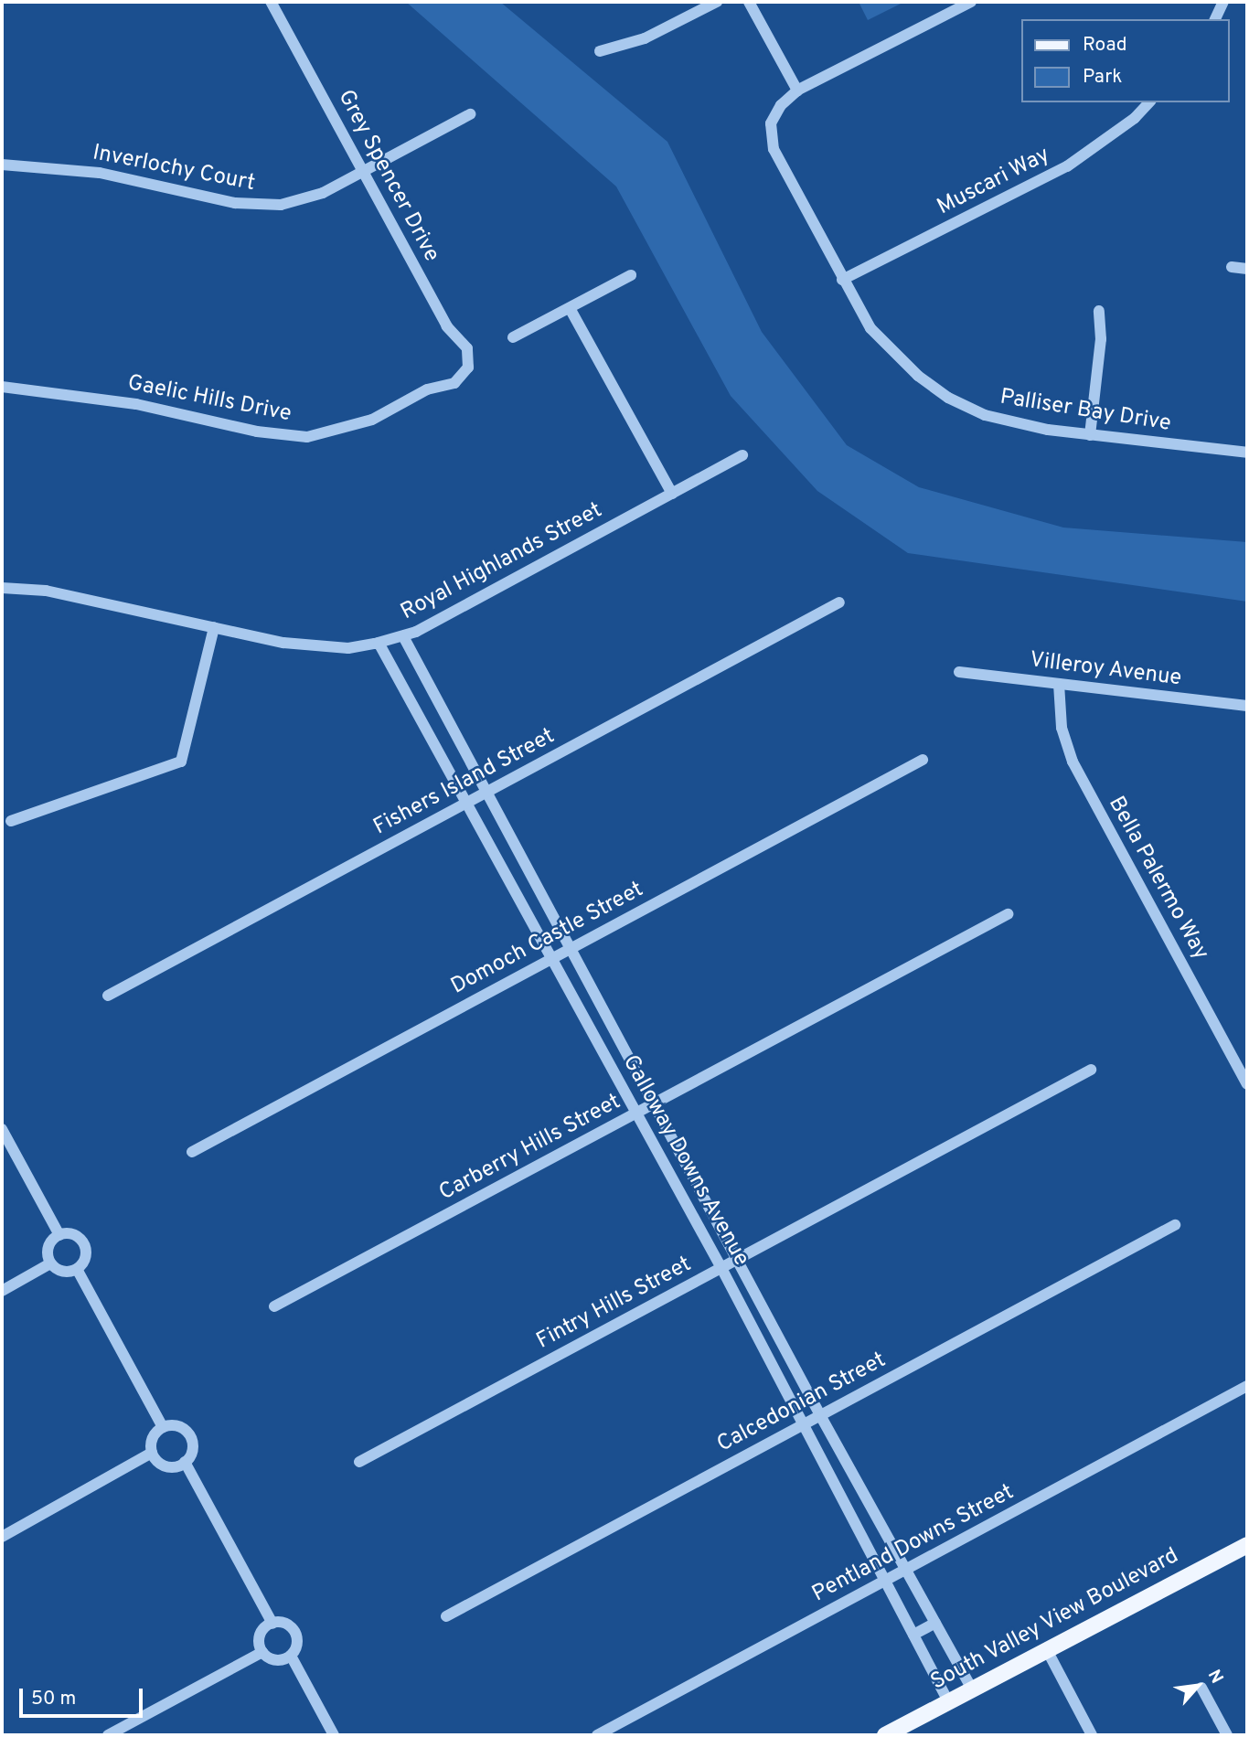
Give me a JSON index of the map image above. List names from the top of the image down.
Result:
{
  "streets": {
    "main road": ["South Valley View Boulevard"],
    "street": [
      "Inverlochy Court",
      "Grey Spencer Drive",
      "Muscari Way",
      "Gaelic Hills Drive",
      "Palliser Bay Drive",
      "Royal Highlands Street",
      "Villeroy Avenue",
      "Fishers Island Street",
      "Bella Palermo Way",
      "Domoch Castle Street",
      "Carberry Hills Street",
      "Galloway Downs Avenue",
      "Fintry Hills Street",
      "Calcedonian Street",
      "Pentland Downs Street"
    ]
  },
  "crossings": [
    ["Inverlochy Court", "Grey Spencer Drive"],
    ["Grey Spencer Drive", "Gaelic Hills Drive"],
    ["Muscari Way", "Palliser Bay Drive"],
    ["Royal Highlands Street", "Galloway Downs Avenue"],
    ["Villeroy Avenue", "Bella Palermo Way"],
    ["Fishers Island Street", "Galloway Downs Avenue"],
    ["Domoch Castle Street", "Galloway Downs Avenue"],
    ["Carberry Hills Street", "Galloway Downs Avenue"],
    ["Galloway Downs Avenue", "Fintry Hills Street"],
    ["Galloway Downs Avenue", "Calcedonian Street"],
    ["Galloway Downs Avenue", "Pentland Downs Street"],
    ["Galloway Downs Avenue", "South Valley View Boulevard"]
  ],
  "legend": ["Road", "Park"],
  "scale_bar": "50 m",
  "north": "top right"
}
